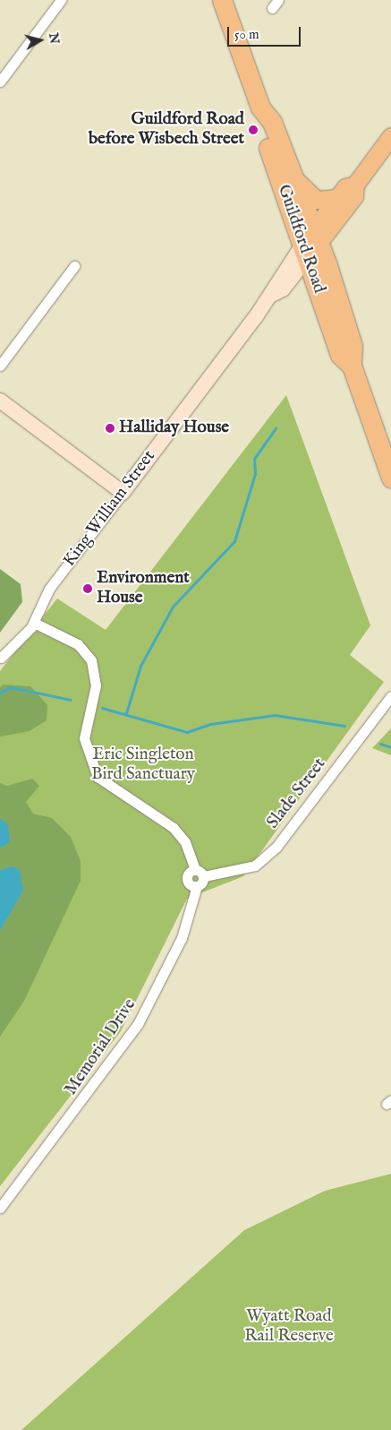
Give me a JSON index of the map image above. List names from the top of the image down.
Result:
{
  "streets": {
    "highway": ["Guildford Road"],
    "main road": ["King William Street"],
    "street": ["Slade Street", "Memorial Drive"]
  },
  "crossings": [
    ["Guildford Road", "King William Street"]
  ],
  "parks": ["Eric Singleton Bird Sanctuary", "Wyatt Road Rail Reserve"],
  "places": ["Guildford Road before Wisbech Street", "Halliday House", "Environment House"],
  "scale_bar": "50 m",
  "north": "right"
}
